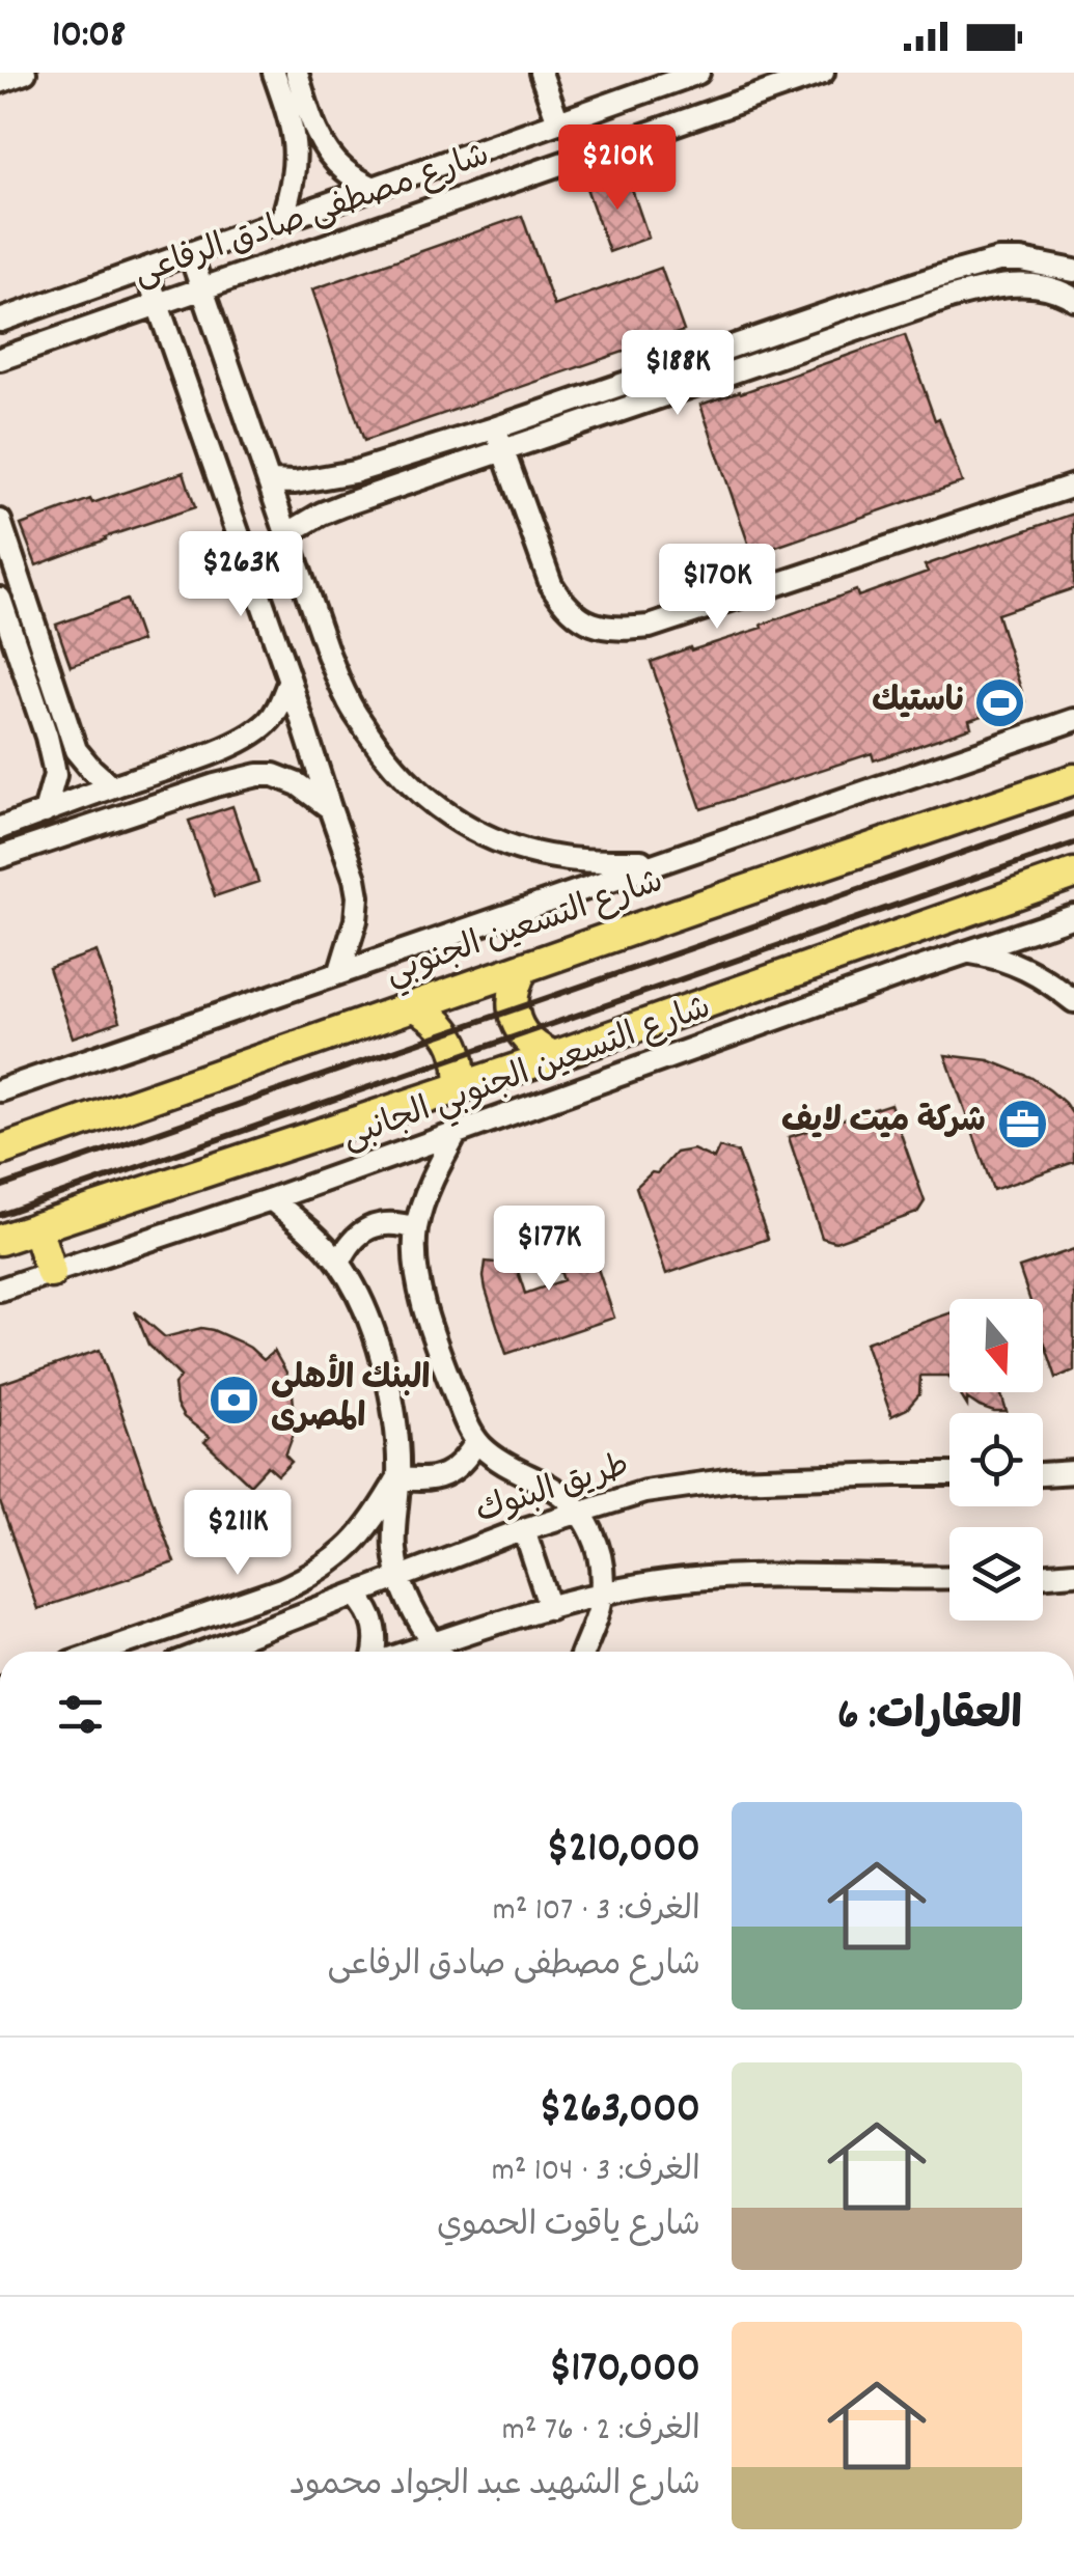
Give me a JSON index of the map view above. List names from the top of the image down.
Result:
{
  "streets": {
    "highway": ["شارع التسعين الجنوبي"],
    "street": ["شارع مصطفى صادق الرفاعى", "شارع التسعين الجنوبي الجانبى", "طريق البنوك"]
  },
  "places": {
    "sports": ["ناستيك"],
    "office": ["شركة ميت لايف"],
    "bank": ["البنك الأهلى المصرى"]
  },
  "north": "bottom",
  "page": {
    "status": "10:08",
    "price": [
      "$210K",
      "$188K",
      "$263K",
      "$170K",
      "$177K",
      "$211K"
    ],
    "heading": "العقارات: 6",
    "list": [
      {
        "name": "$210,000",
        "note": "الغرف: 3 · 107 m² · شارع مصطفى صادق الرفاعى"
      },
      {
        "name": "$263,000",
        "note": "الغرف: 3 · 104 m² · شارع ياقوت الحموي"
      },
      {
        "name": "$170,000",
        "note": "الغرف: 2 · 76 m² · شارع الشهيد عبد الجواد محمود"
      }
    ]
  }
}
